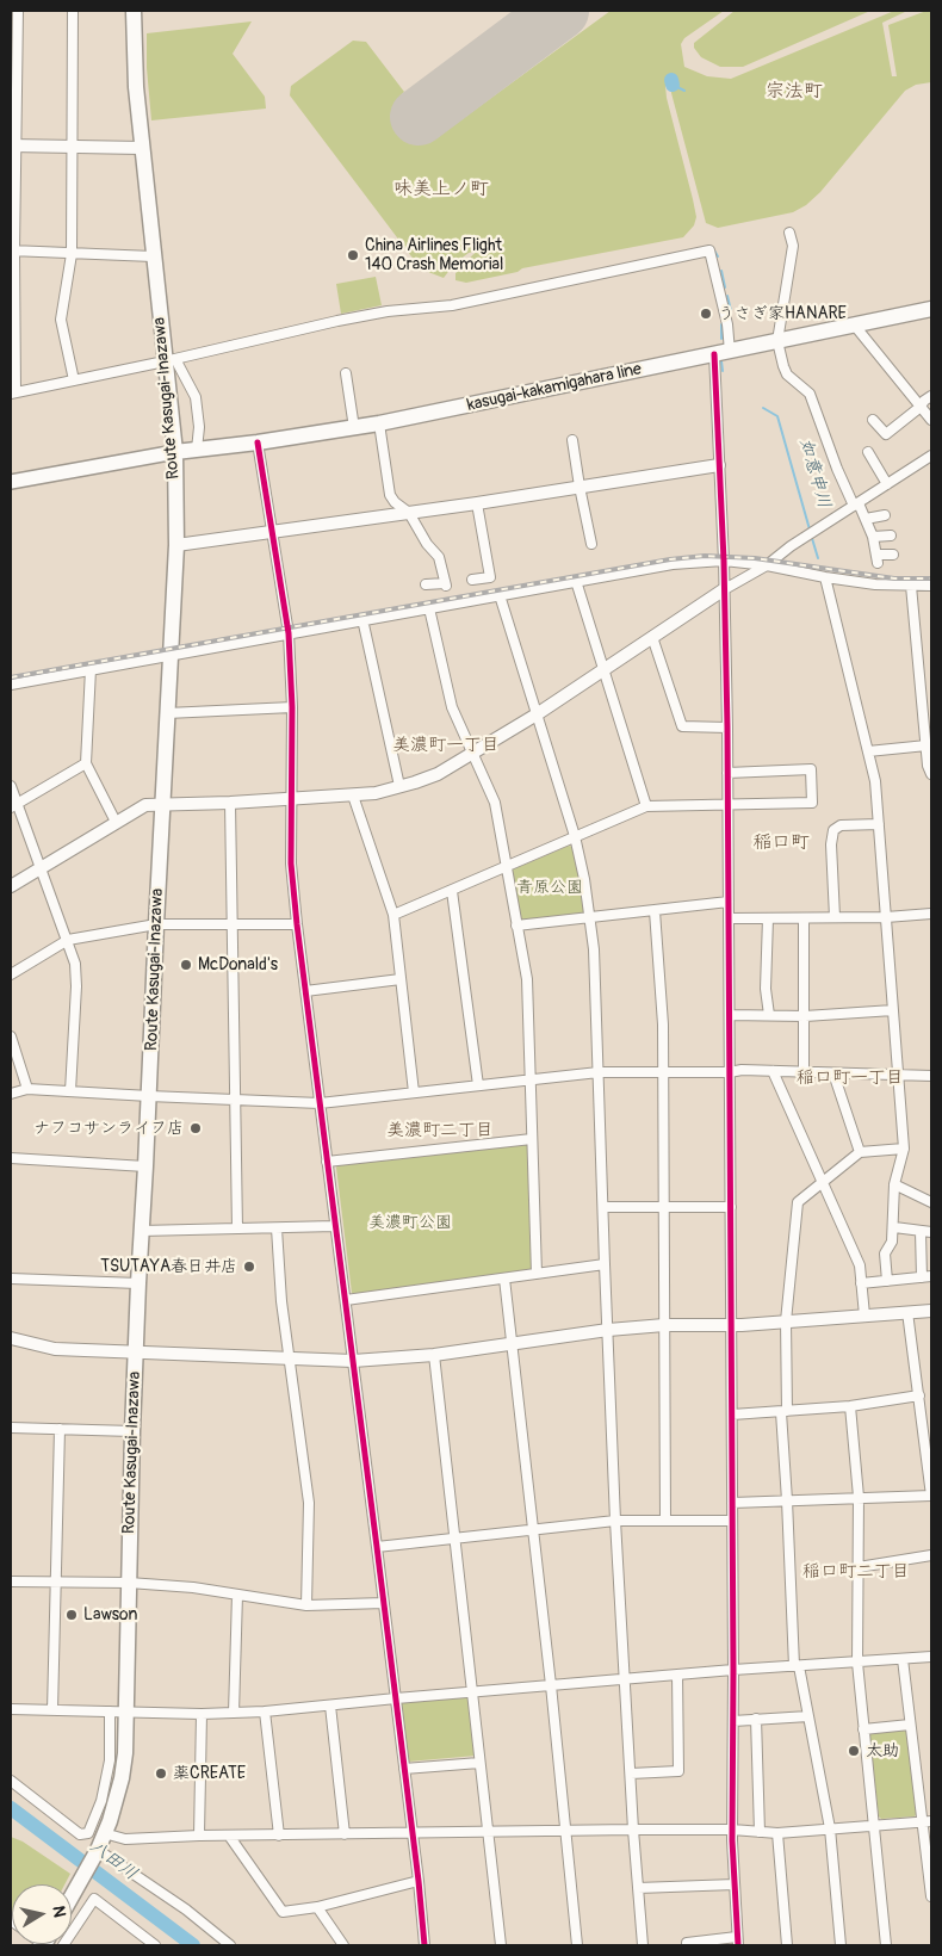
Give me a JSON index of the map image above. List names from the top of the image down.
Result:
{
  "streets": {
    "main road": ["kasugai-kakamigahara line", "Route Kasugai-Inazawa"]
  },
  "crossings": [
    ["kasugai-kakamigahara line", "Route Kasugai-Inazawa"]
  ],
  "districts": [
    "宗法町",
    "味美上ノ町",
    "美濃町一丁目",
    "稲口町",
    "稲口町一丁目",
    "美濃町二丁目",
    "稲口町二丁目"
  ],
  "water": ["如意申川", "八田川"],
  "parks": ["青原公園", "美濃町公園"],
  "places": [
    "China Airlines Flight 140 Crash Memorial",
    "うさぎ家HANARE",
    "McDonald's",
    "ナフコサンライフ店",
    "TSUTAYA春日井店",
    "Lawson",
    "太助",
    "薬CREATE"
  ],
  "north": "right"
}
